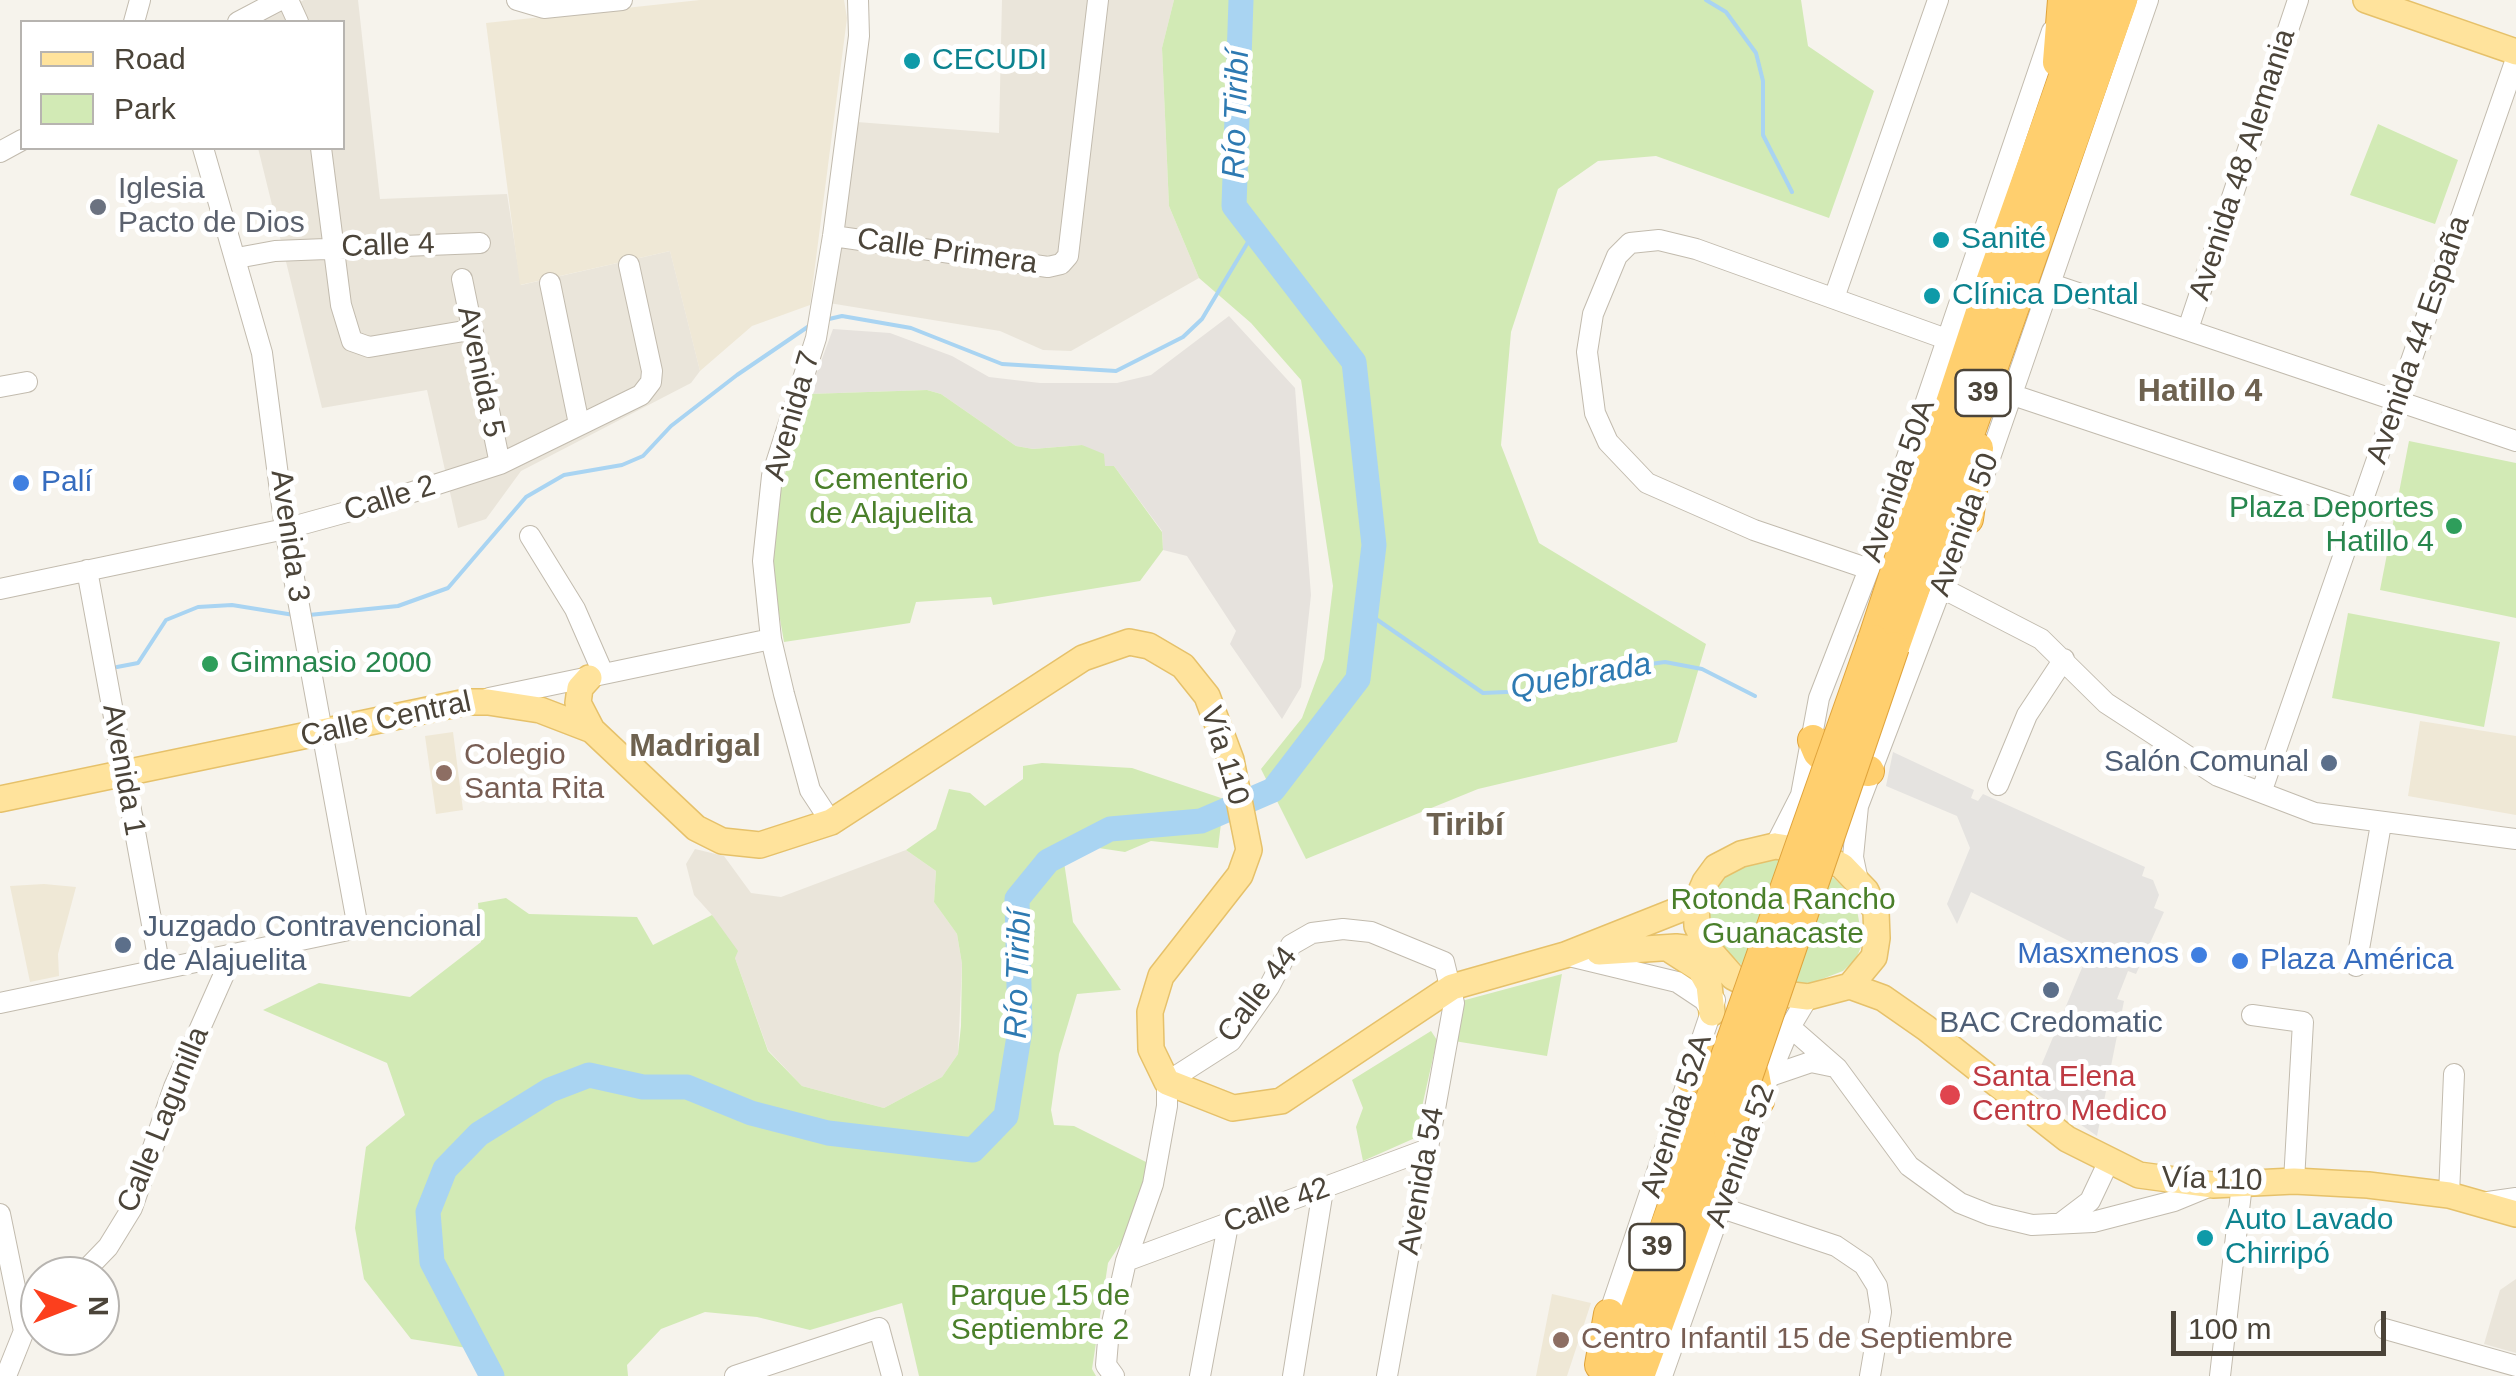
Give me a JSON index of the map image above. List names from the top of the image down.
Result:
{
  "streets": {
    "highway": ["39"],
    "main road": ["Calle Central", "Vía 110"],
    "street": [
      "Avenida 48 Alemania",
      "Calle 4",
      "Calle Primera",
      "Avenida 44 España",
      "Avenida 5",
      "Avenida 7",
      "Avenida 50A",
      "Calle 2",
      "Avenida 50",
      "Avenida 3",
      "Avenida 1",
      "Calle 44",
      "Avenida 52A",
      "Calle Lagunilla",
      "Avenida 52",
      "Avenida 54",
      "Calle 42"
    ]
  },
  "crossings": [
    ["Calle 4", "Avenida 3"],
    ["Calle Primera", "Avenida 7"],
    ["Avenida 5", "Calle 2"],
    ["39", "Avenida 52"],
    ["Avenida 7", "Calle Central"],
    ["Avenida 7", "Vía 110"],
    ["Avenida 50A", "Avenida 50"],
    ["Avenida 50A", "Vía 110"],
    ["Avenida 50A", "Avenida 52A"],
    ["Avenida 50A", "Avenida 52"],
    ["Calle 2", "Avenida 3"],
    ["Calle 2", "Avenida 1"],
    ["Avenida 50", "Vía 110"],
    ["Avenida 50", "Avenida 52A"],
    ["Avenida 50", "Avenida 52"],
    ["Avenida 3", "Calle Central"],
    ["Avenida 3", "Calle Lagunilla"],
    ["Calle Central", "Vía 110"],
    ["Calle Central", "Avenida 1"],
    ["Vía 110", "Calle 44"],
    ["Vía 110", "Avenida 52A"],
    ["Vía 110", "Avenida 52"],
    ["Calle 44", "Avenida 54"],
    ["Avenida 52A", "Avenida 52"],
    ["Avenida 54", "Calle 42"]
  ],
  "districts": ["Hatillo 4", "Madrigal", "Tiribí"],
  "water": ["Río Tiribí", "Quebrada"],
  "parks": ["Cementerio de Alajuelita", "Rotonda Rancho Guanacaste", "Parque 15 de Septiembre 2"],
  "places": [
    "CECUDI",
    "Iglesia Pacto de Dios",
    "Sanité",
    "Clínica Dental",
    "Palí",
    "Plaza Deportes Hatillo 4",
    "Gimnasio 2000",
    "Salón Comunal",
    "Colegio Santa Rita",
    "Juzgado Contravencional de Alajuelita",
    "Masxmenos",
    "Plaza América",
    "BAC Credomatic",
    "Santa Elena Centro Medico",
    "Auto Lavado Chirripó",
    "Centro Infantil 15 de Septiembre"
  ],
  "legend": ["Road", "Park"],
  "scale_bar": "100 m",
  "north": "right"
}
